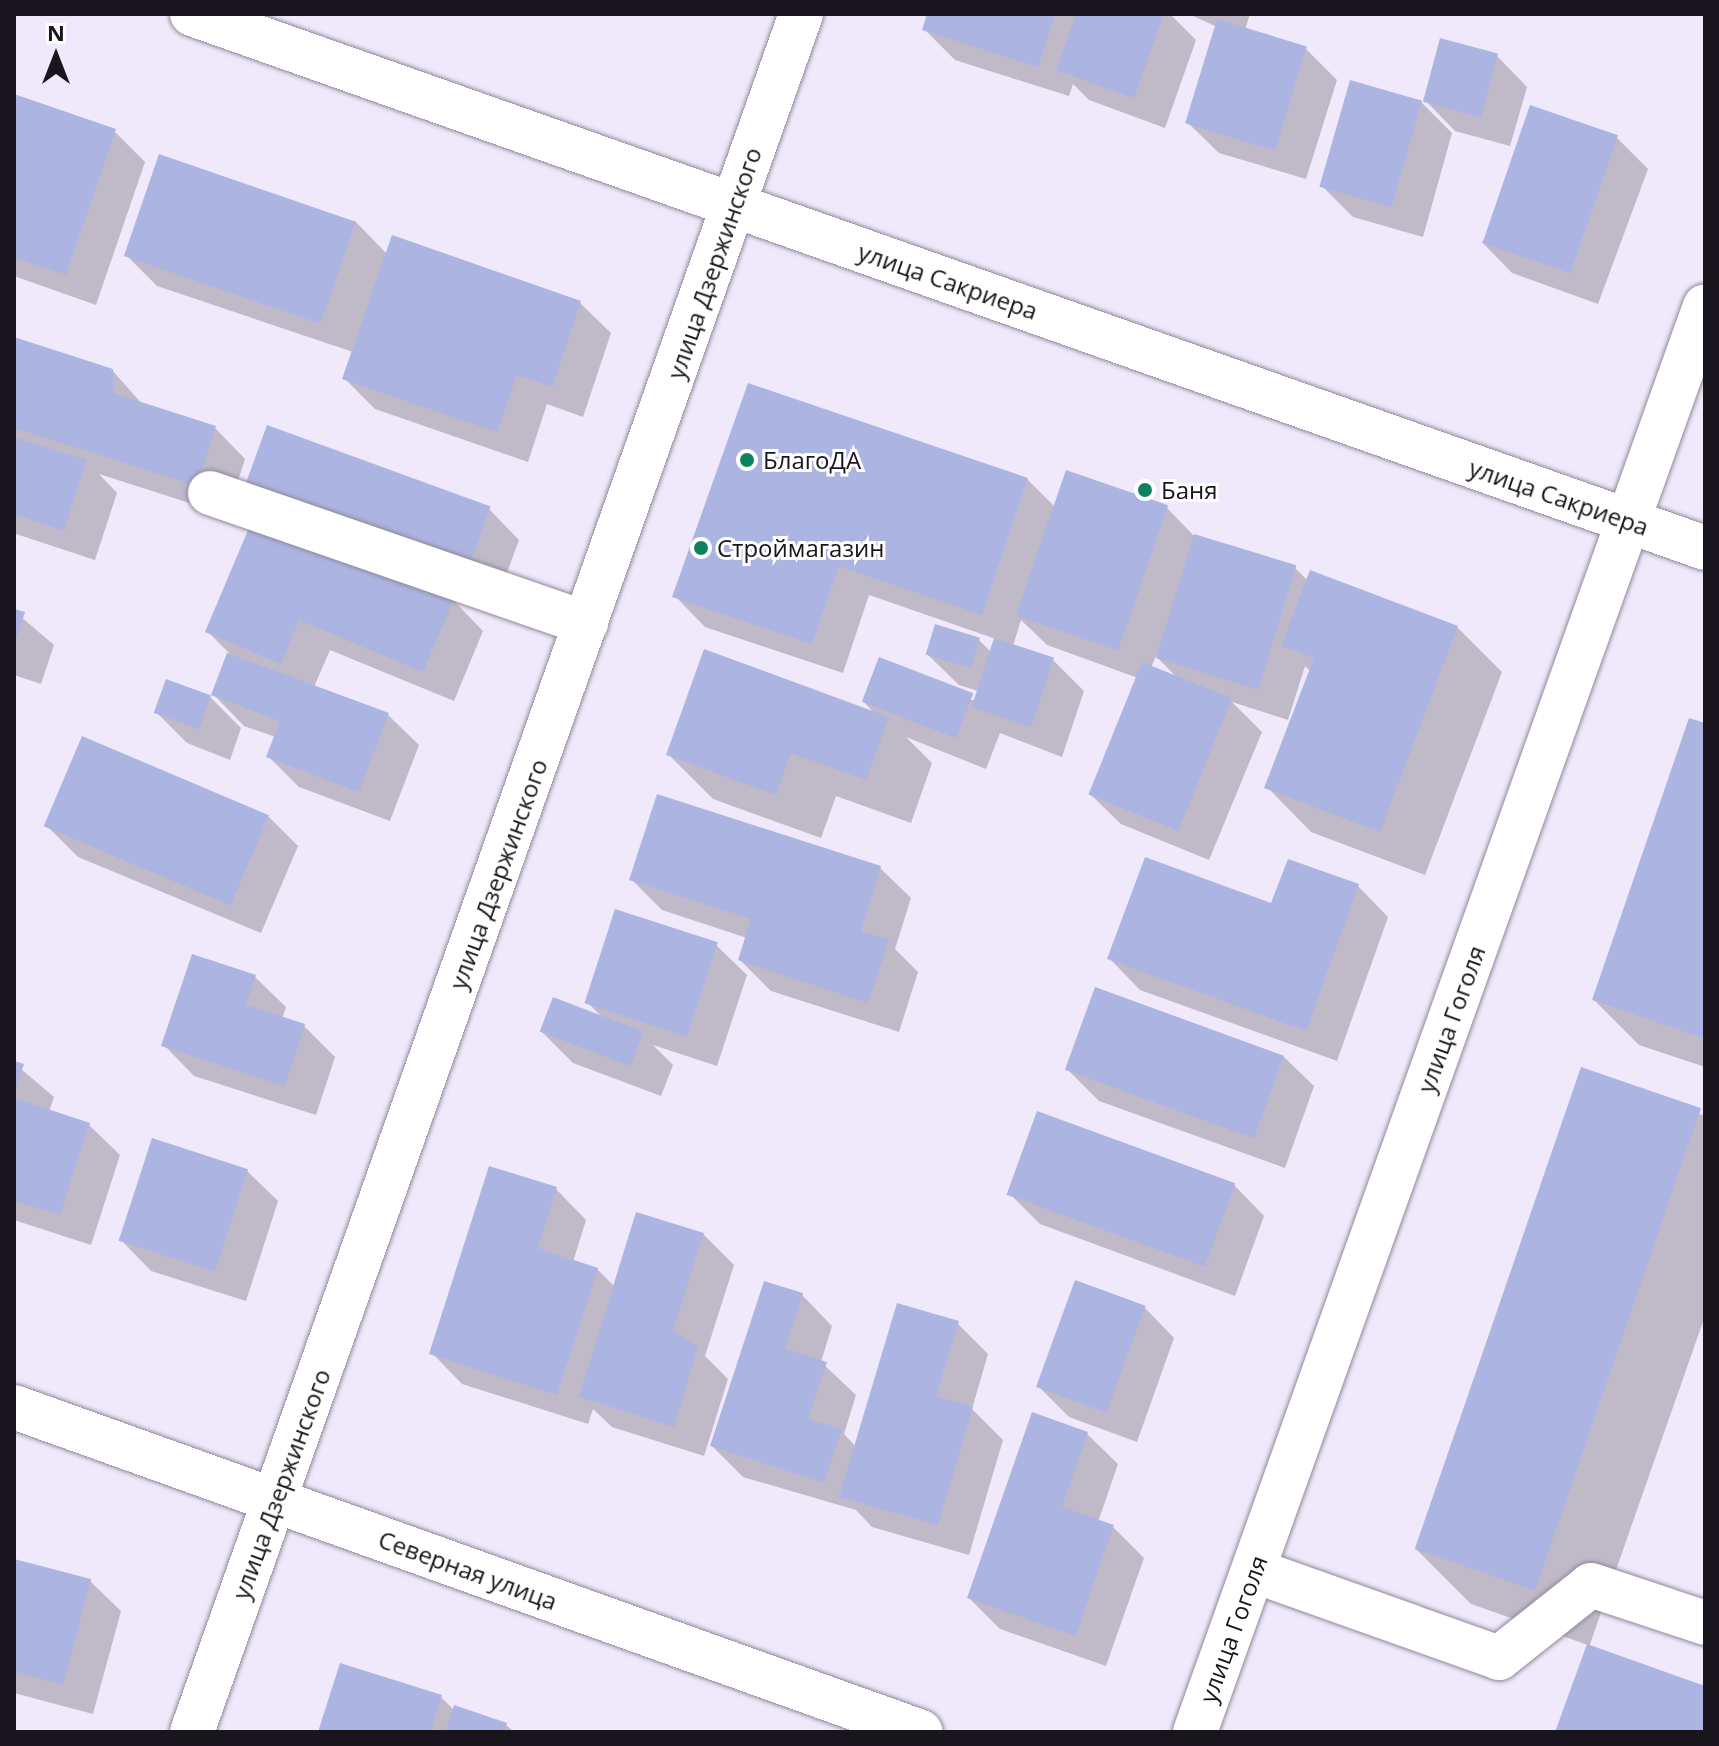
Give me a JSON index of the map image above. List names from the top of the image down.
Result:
{
  "streets": {
    "street": [
      "улица Дзержинского",
      "улица Сакриера",
      "улица Гоголя",
      "Северная улица"
    ]
  },
  "crossings": [
    ["улица Дзержинского", "улица Сакриера"],
    ["улица Дзержинского", "Северная улица"],
    ["улица Сакриера", "улица Гоголя"]
  ],
  "places": ["БлагоДА", "Баня", "Строймагазин"],
  "north": "top"
}
